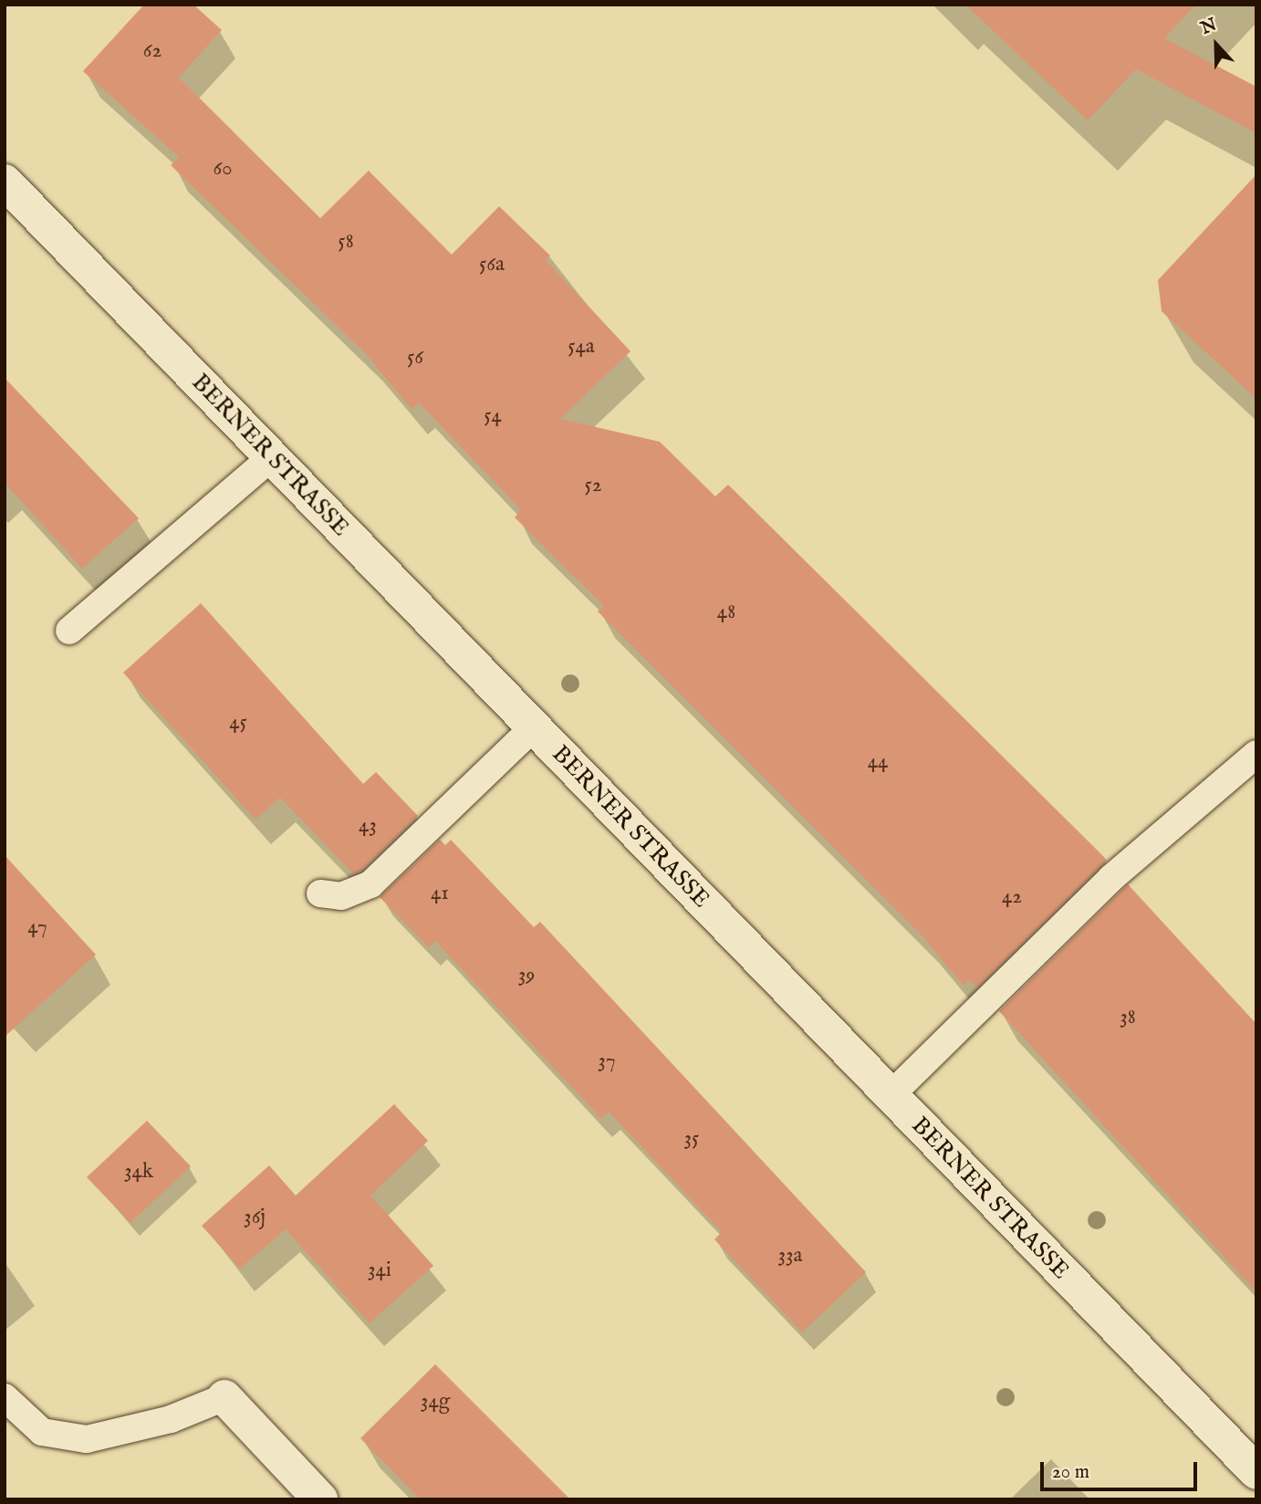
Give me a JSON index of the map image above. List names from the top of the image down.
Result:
{
  "streets": {
    "main road": ["BERNER STRASSE"]
  },
  "house_numbers": [
    "62",
    "60",
    "58",
    "56a",
    "54a",
    "56",
    "54",
    "52",
    "48",
    "45",
    "44",
    "43",
    "41",
    "42",
    "47",
    "39",
    "38",
    "37",
    "35",
    "34k",
    "36j",
    "33a",
    "34i",
    "34g"
  ],
  "scale_bar": "20 m",
  "north": "top"
}
